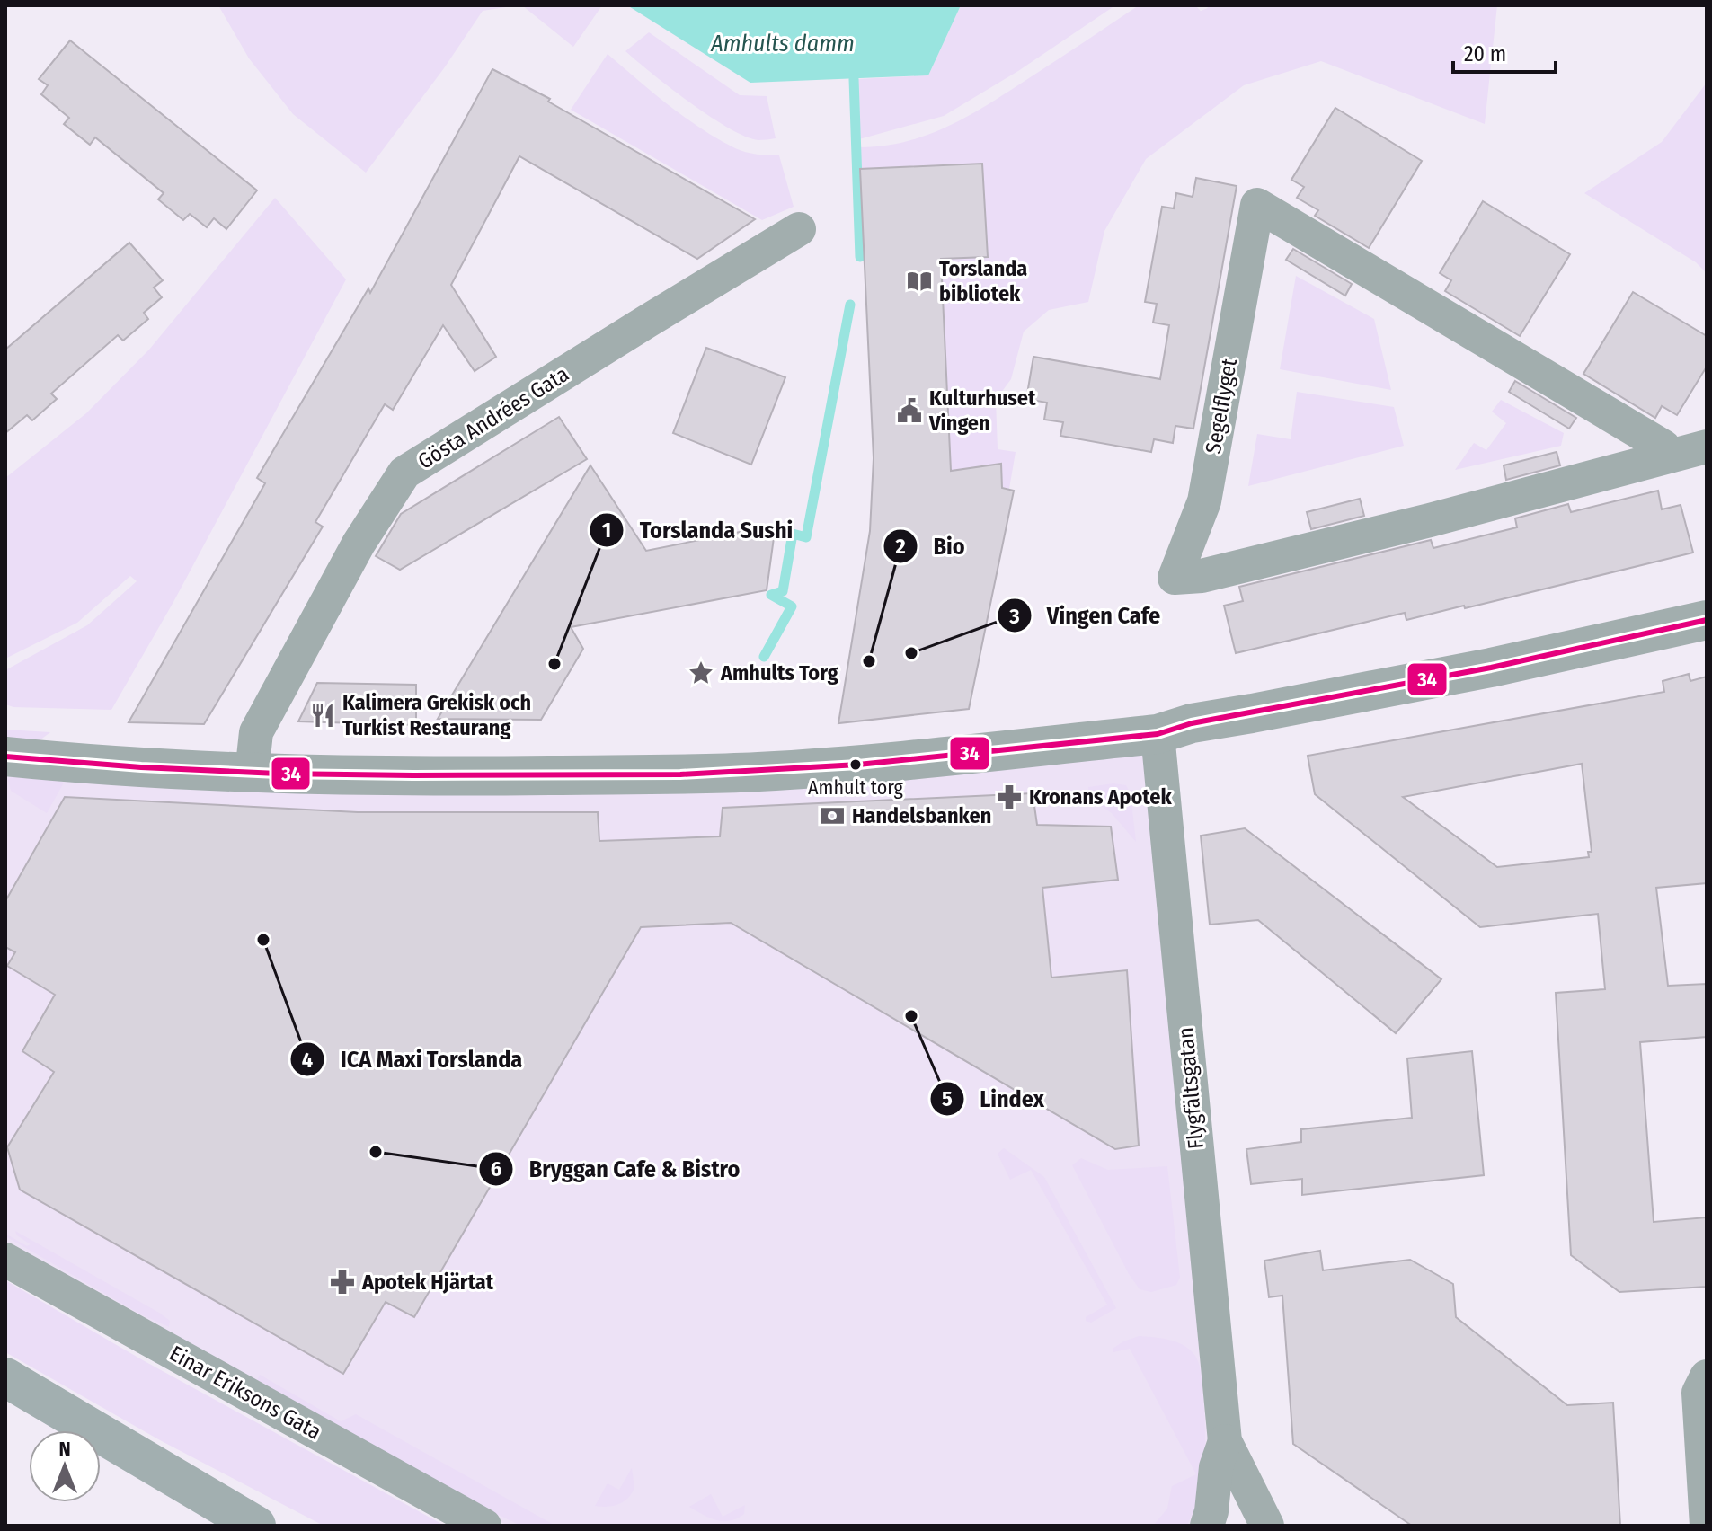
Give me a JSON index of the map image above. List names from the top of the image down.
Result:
{
  "streets": {
    "street": [
      "Segelflyget",
      "Gösta Andrées Gata",
      "Flygfältsgatan",
      "Einar Eriksons Gata"
    ]
  },
  "water": ["Amhults damm"],
  "places": {
    "library": ["Torslanda bibliotek"],
    "public building": ["Kulturhuset Vingen"],
    "other": [
      "Vingen Cafe",
      "Bio",
      "Torslanda Sushi",
      "Amhult torg",
      "ICA Maxi Torslanda",
      "Lindex",
      "Bryggan Cafe & Bistro"
    ],
    "place": ["Amhults Torg"],
    "restaurant": ["Kalimera Grekisk och Turkist Restaurang"],
    "pharmacy": ["Kronans Apotek", "Apotek Hjärtat"],
    "bank": ["Handelsbanken"]
  },
  "lines": ["transit line 34"],
  "scale_bar": "20 m",
  "north": "top"
}
